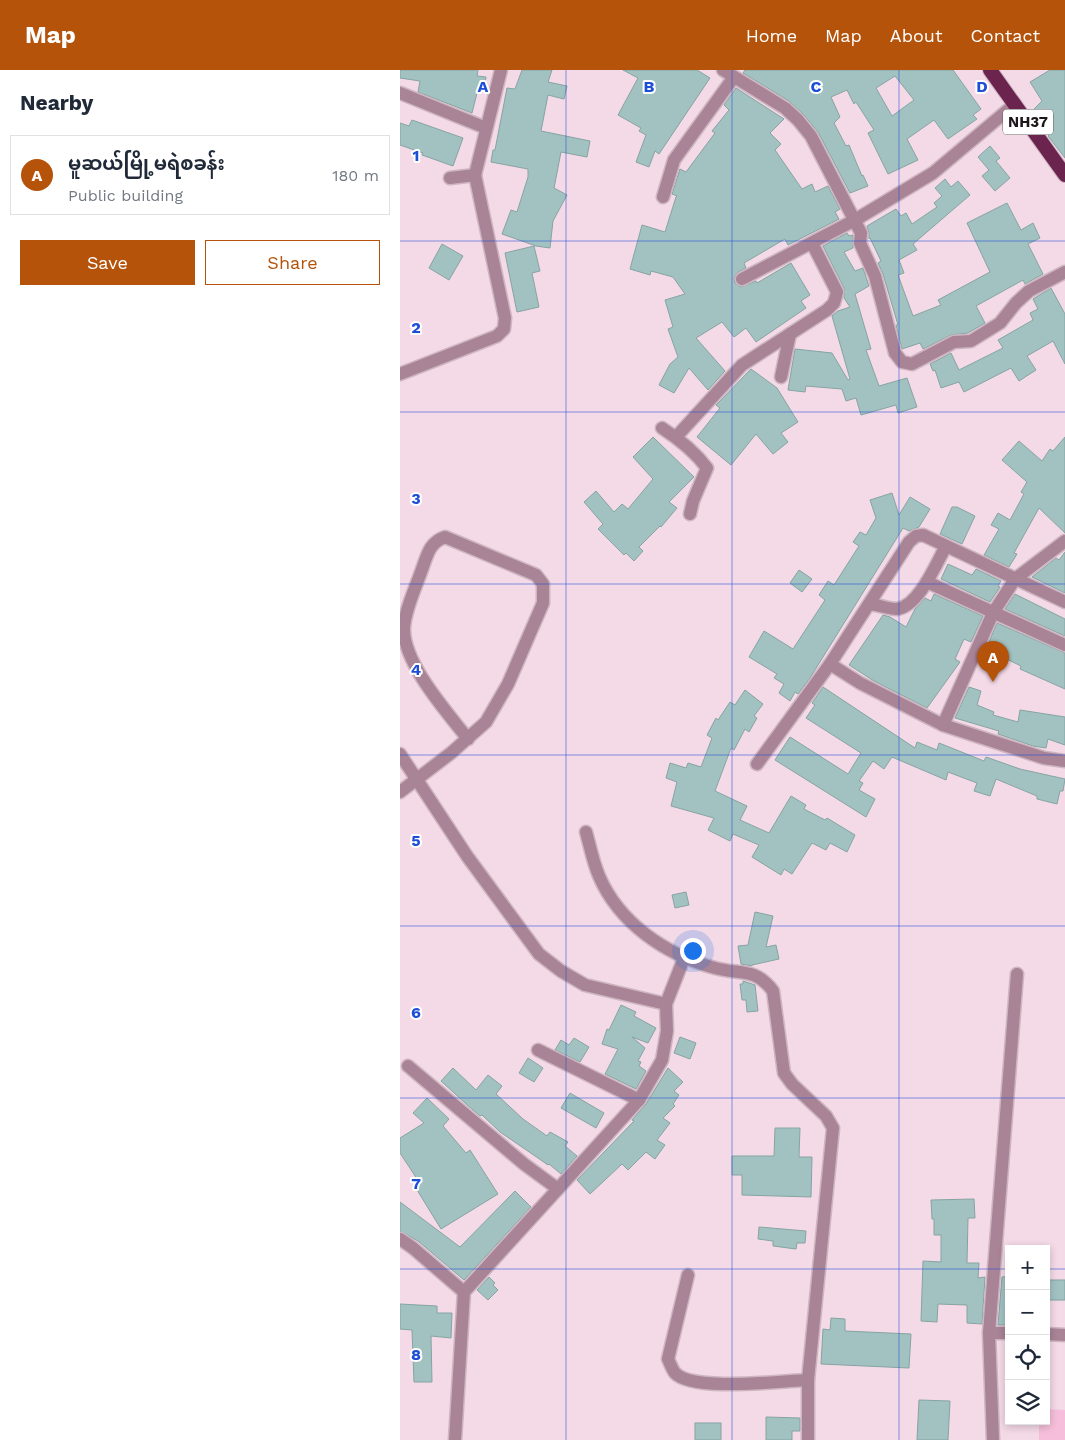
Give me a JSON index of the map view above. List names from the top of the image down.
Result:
{
  "streets": {
    "highway": ["NH37"]
  },
  "page": {
    "header": "Map",
    "nav": [
      "Home",
      "Map",
      "About",
      "Contact"
    ],
    "heading": "Nearby",
    "list": [
      {
        "mark": "A",
        "name": "မူဆယ်မြို့မရဲစခန်း",
        "note": "Public building",
        "value": "180 m"
      }
    ],
    "buttons": ["Save", "Share"],
    "pins": "A",
    "map_buttons": ["+", "−"]
  },
  "grid": {
    "columns": [
      "A",
      "B",
      "C",
      "D"
    ],
    "rows": [
      "1",
      "2",
      "3",
      "4",
      "5",
      "6",
      "7",
      "8"
    ]
  }
}
